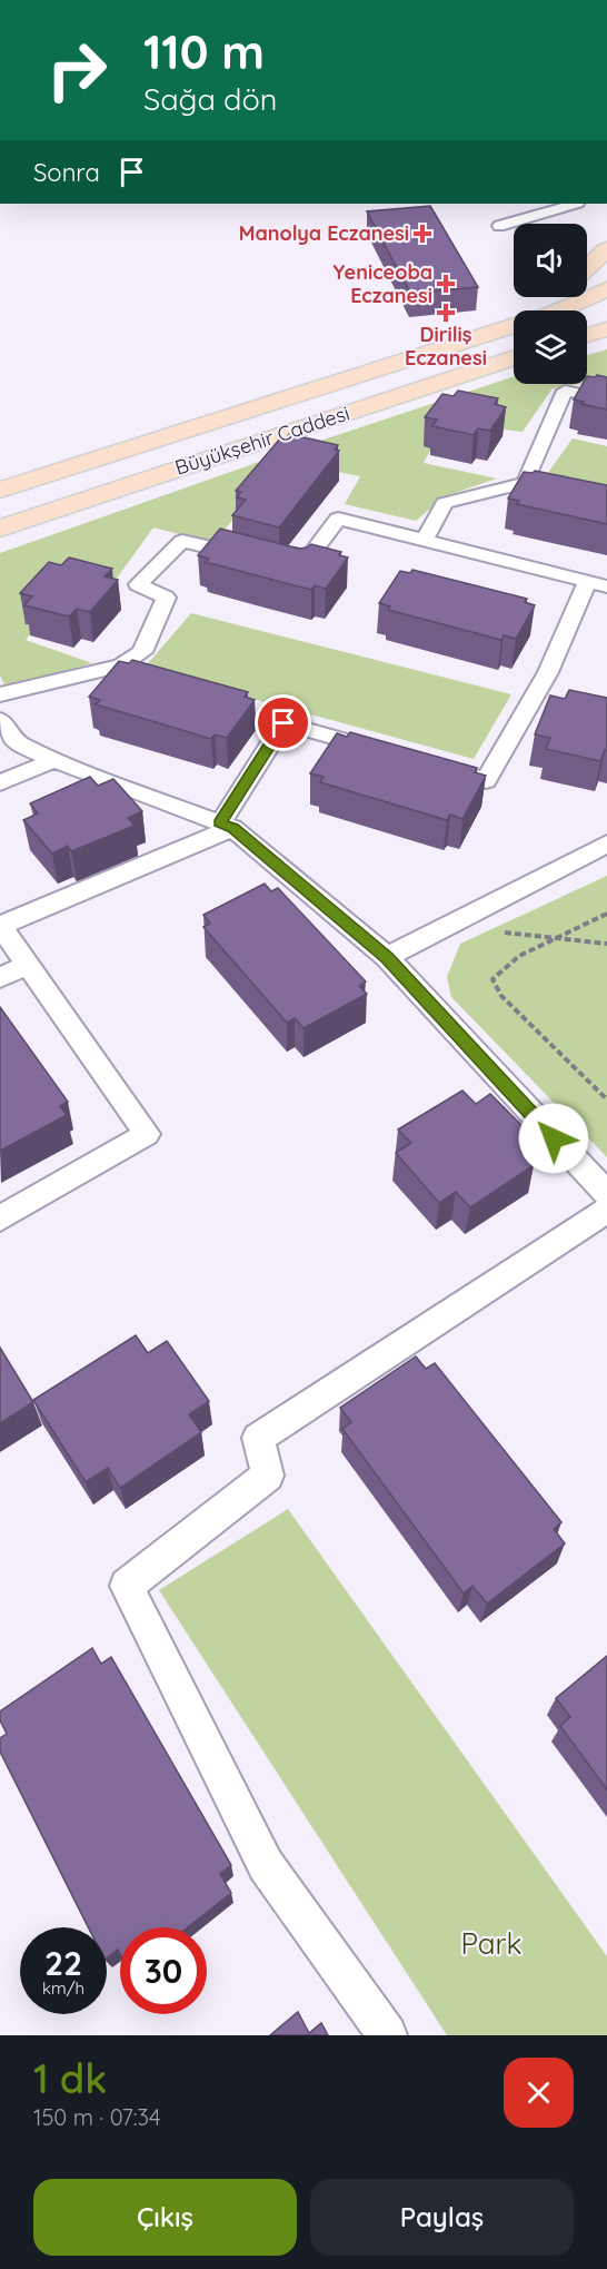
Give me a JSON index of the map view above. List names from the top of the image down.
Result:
{
  "streets": {
    "main road": ["Büyükşehir Caddesi"]
  },
  "parks": ["Park"],
  "places": {
    "health": ["Manolya Eczanesi", "Yeniceoba Eczanesi", "Diriliş Eczanesi"]
  },
  "page": {
    "turn": ["110 m", "Sağa dön"],
    "then": "Sonra",
    "speed": "22 km/h",
    "limit": "30",
    "heading": ["1 dk", "150 m · 07:34"],
    "buttons": ["Çıkış", "Paylaş"]
  }
}
